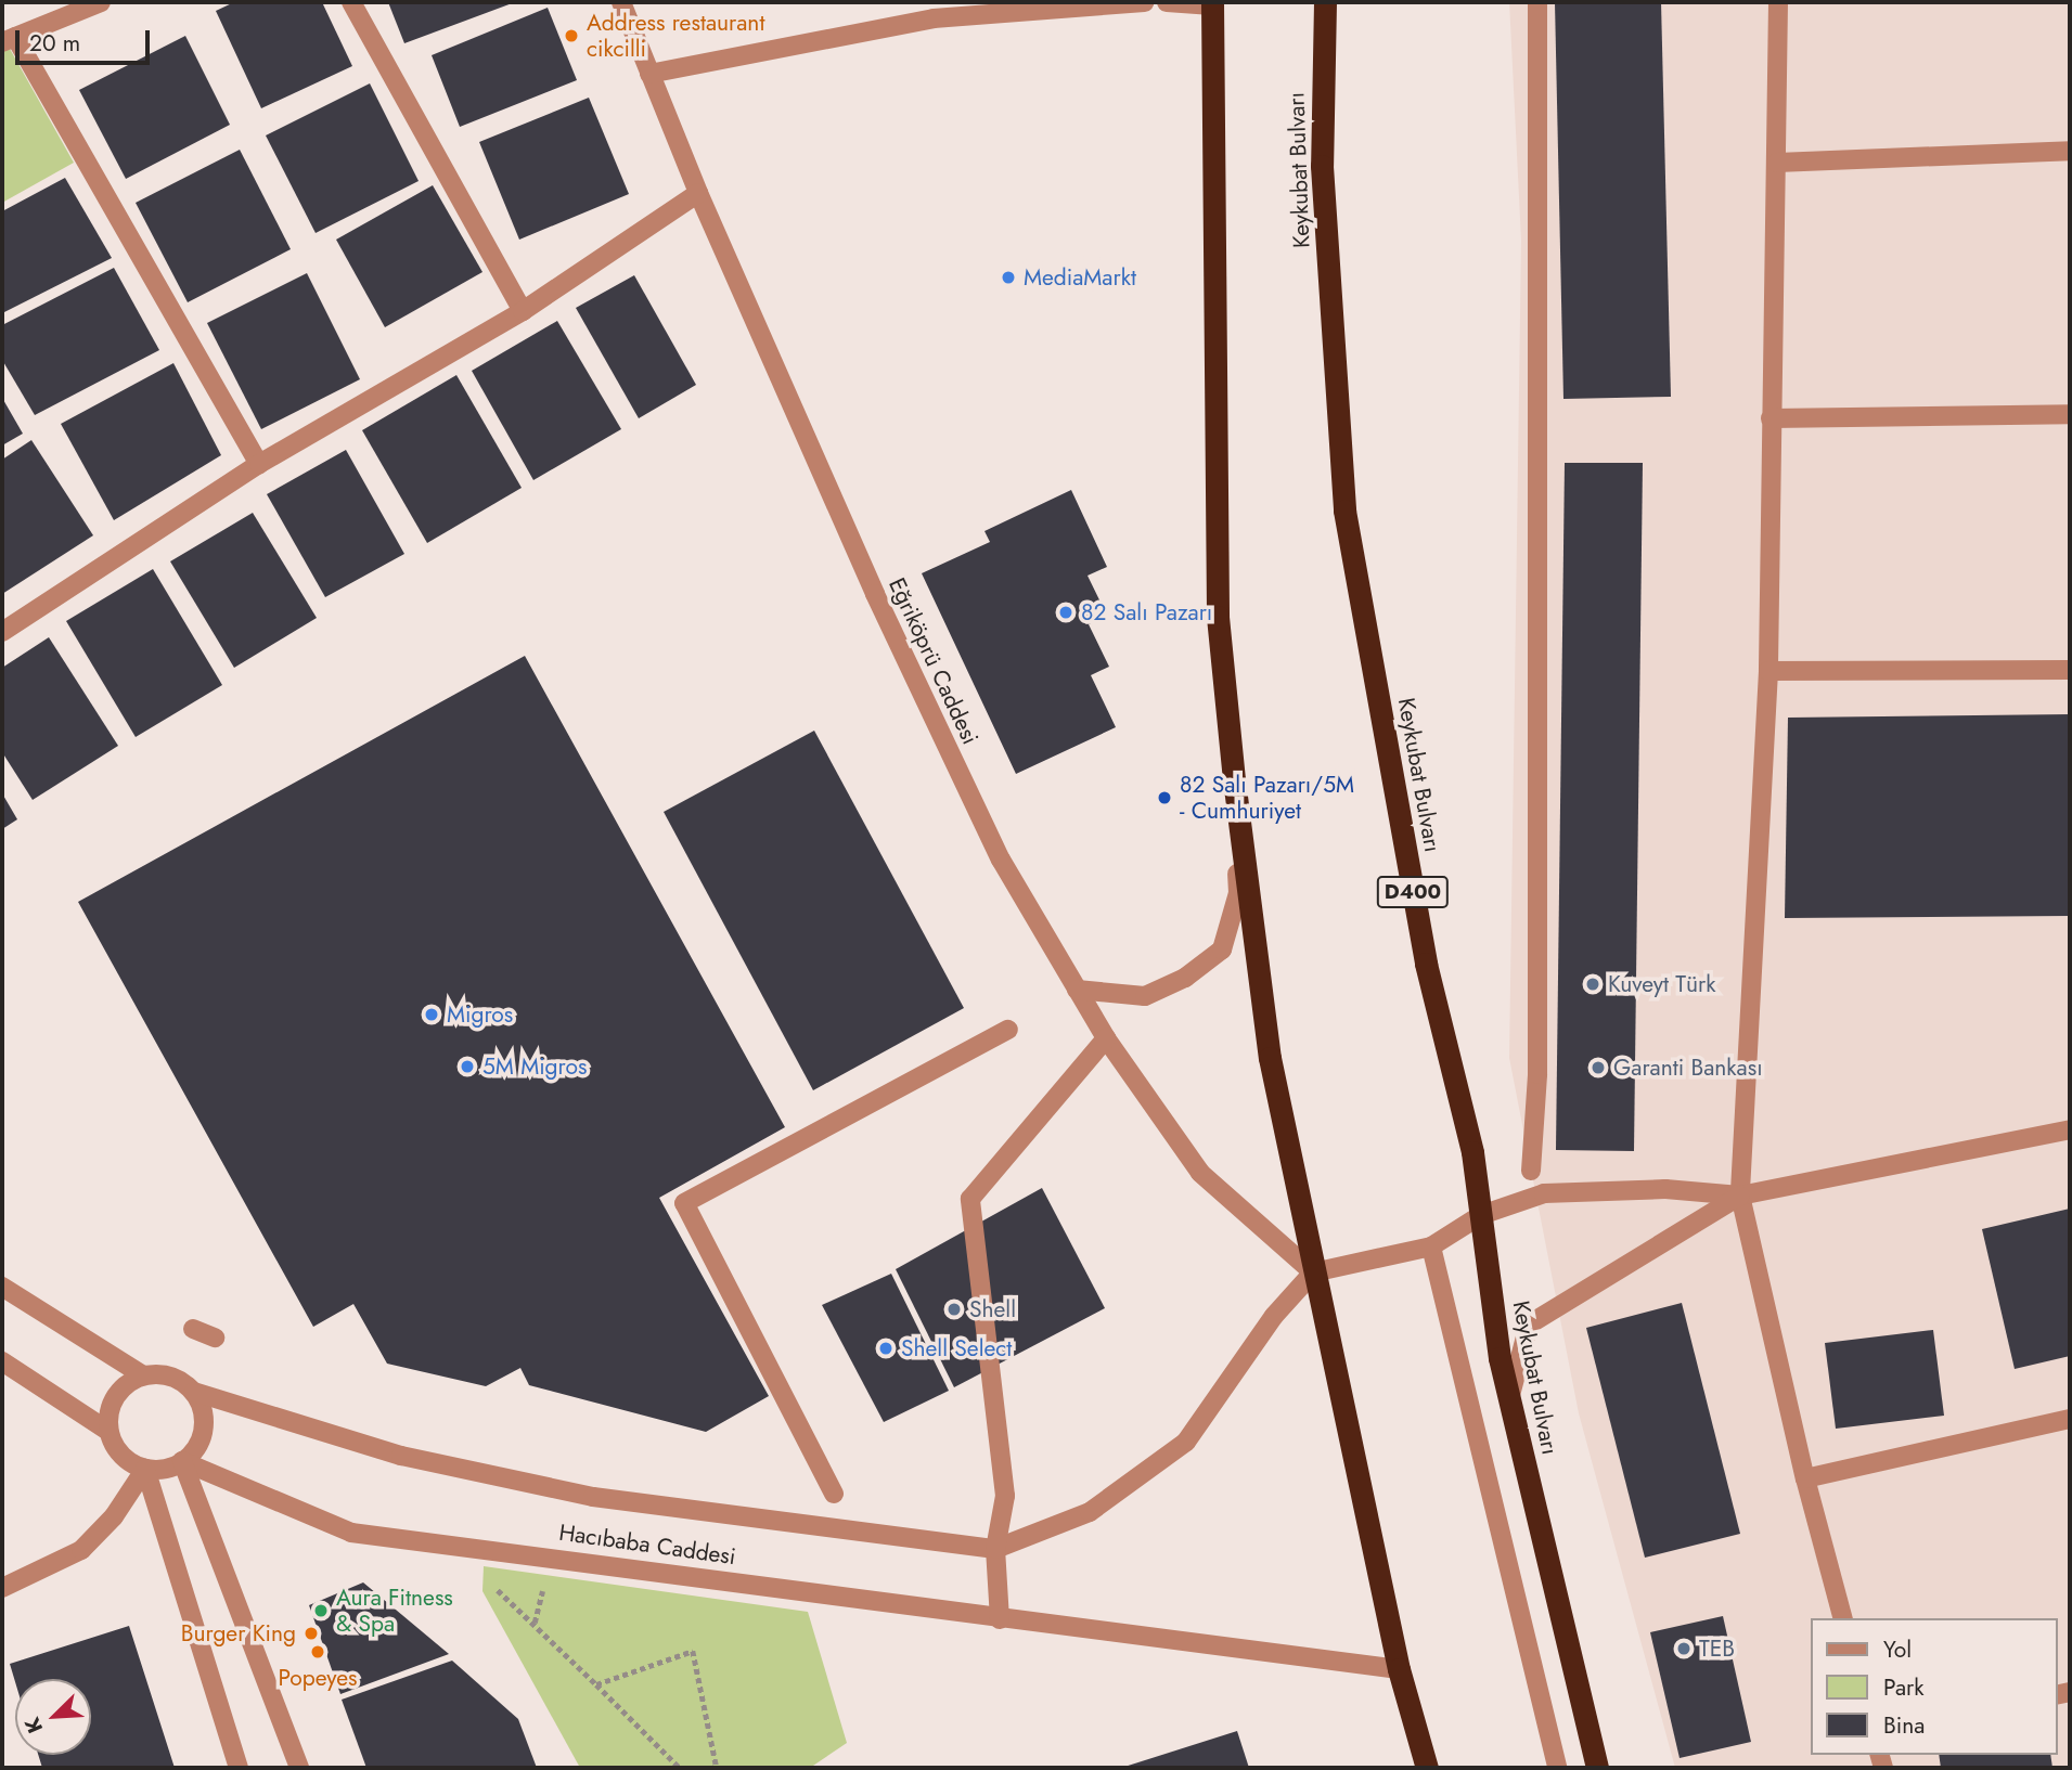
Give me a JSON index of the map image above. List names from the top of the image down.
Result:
{
  "streets": {
    "highway": ["Keykubat Bulvarı", "D400"],
    "street": ["Eğriköprü Caddesi", "Hacıbaba Caddesi"]
  },
  "places": [
    "Address restaurant cikcilli",
    "MediaMarkt",
    "82 Salı Pazarı",
    "82 Salı Pazarı/5M - Cumhuriyet",
    "Kuveyt Türk",
    "Migros",
    "5M Migros",
    "Garanti Bankası",
    "Shell",
    "Shell Select",
    "Aura Fitness & Spa",
    "Burger King",
    "TEB",
    "Popeyes"
  ],
  "legend": ["Yol", "Park", "Bina"],
  "scale_bar": "20 m",
  "north": "bottom left"
}
